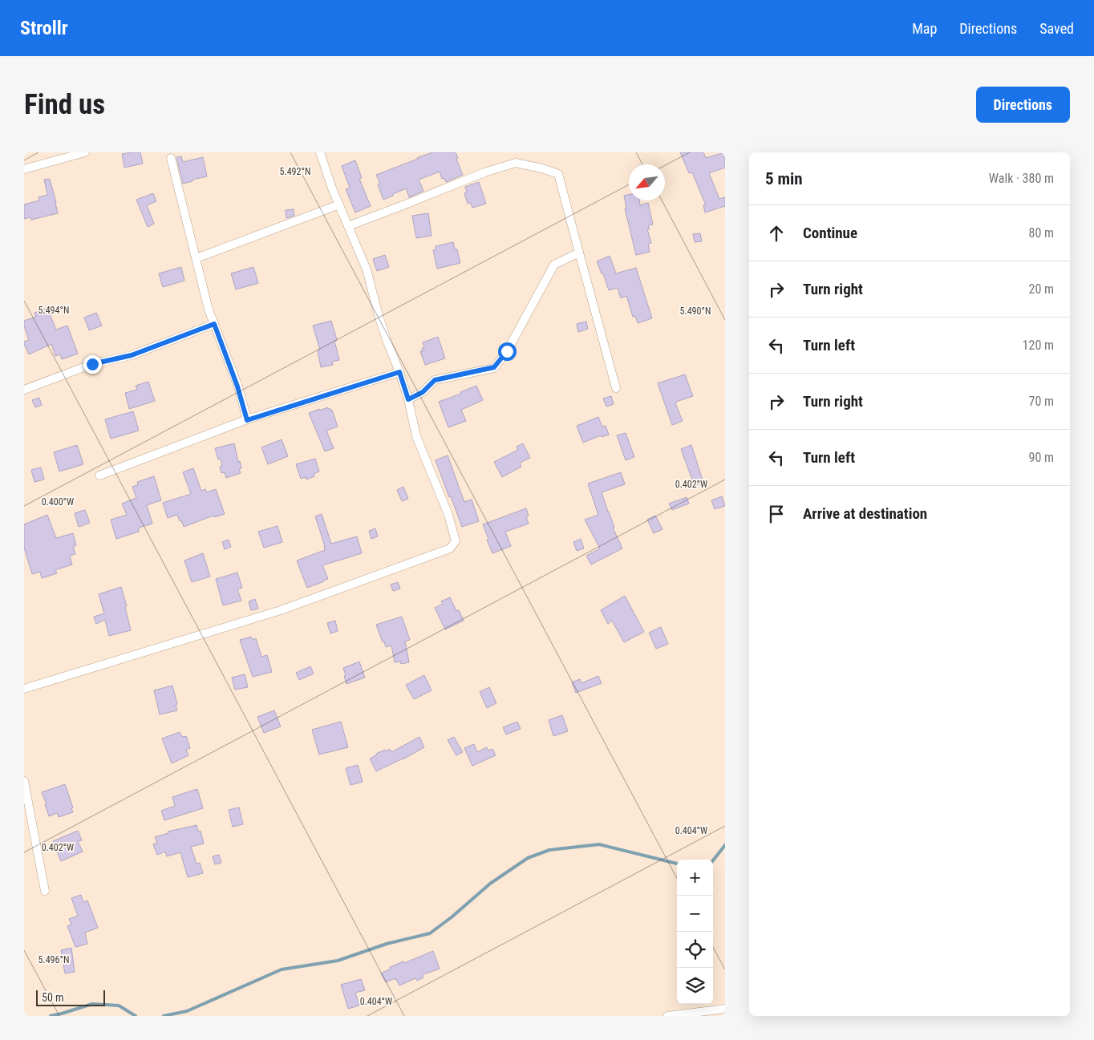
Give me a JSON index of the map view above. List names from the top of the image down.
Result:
{
  "scale_bar": "50 m",
  "north": "bottom left",
  "page": {
    "header": "Strollr",
    "nav": ["Map", "Directions", "Saved"],
    "buttons": "Directions",
    "title": "Find us",
    "heading": ["5 min", "Walk · 380 m"],
    "list": [
      ["Continue", "80 m"],
      ["Turn right", "20 m"],
      ["Turn left", "120 m"],
      ["Turn right", "70 m"],
      ["Turn left", "90 m"],
      "Arrive at destination"
    ],
    "map_buttons": ["+", "−"],
    "scale": "50 m"
  },
  "coordinates": [
    "5.492°N",
    "5.494°N",
    "5.490°N",
    "0.402°W",
    "0.400°W",
    "0.404°W",
    "5.496°N"
  ]
}
